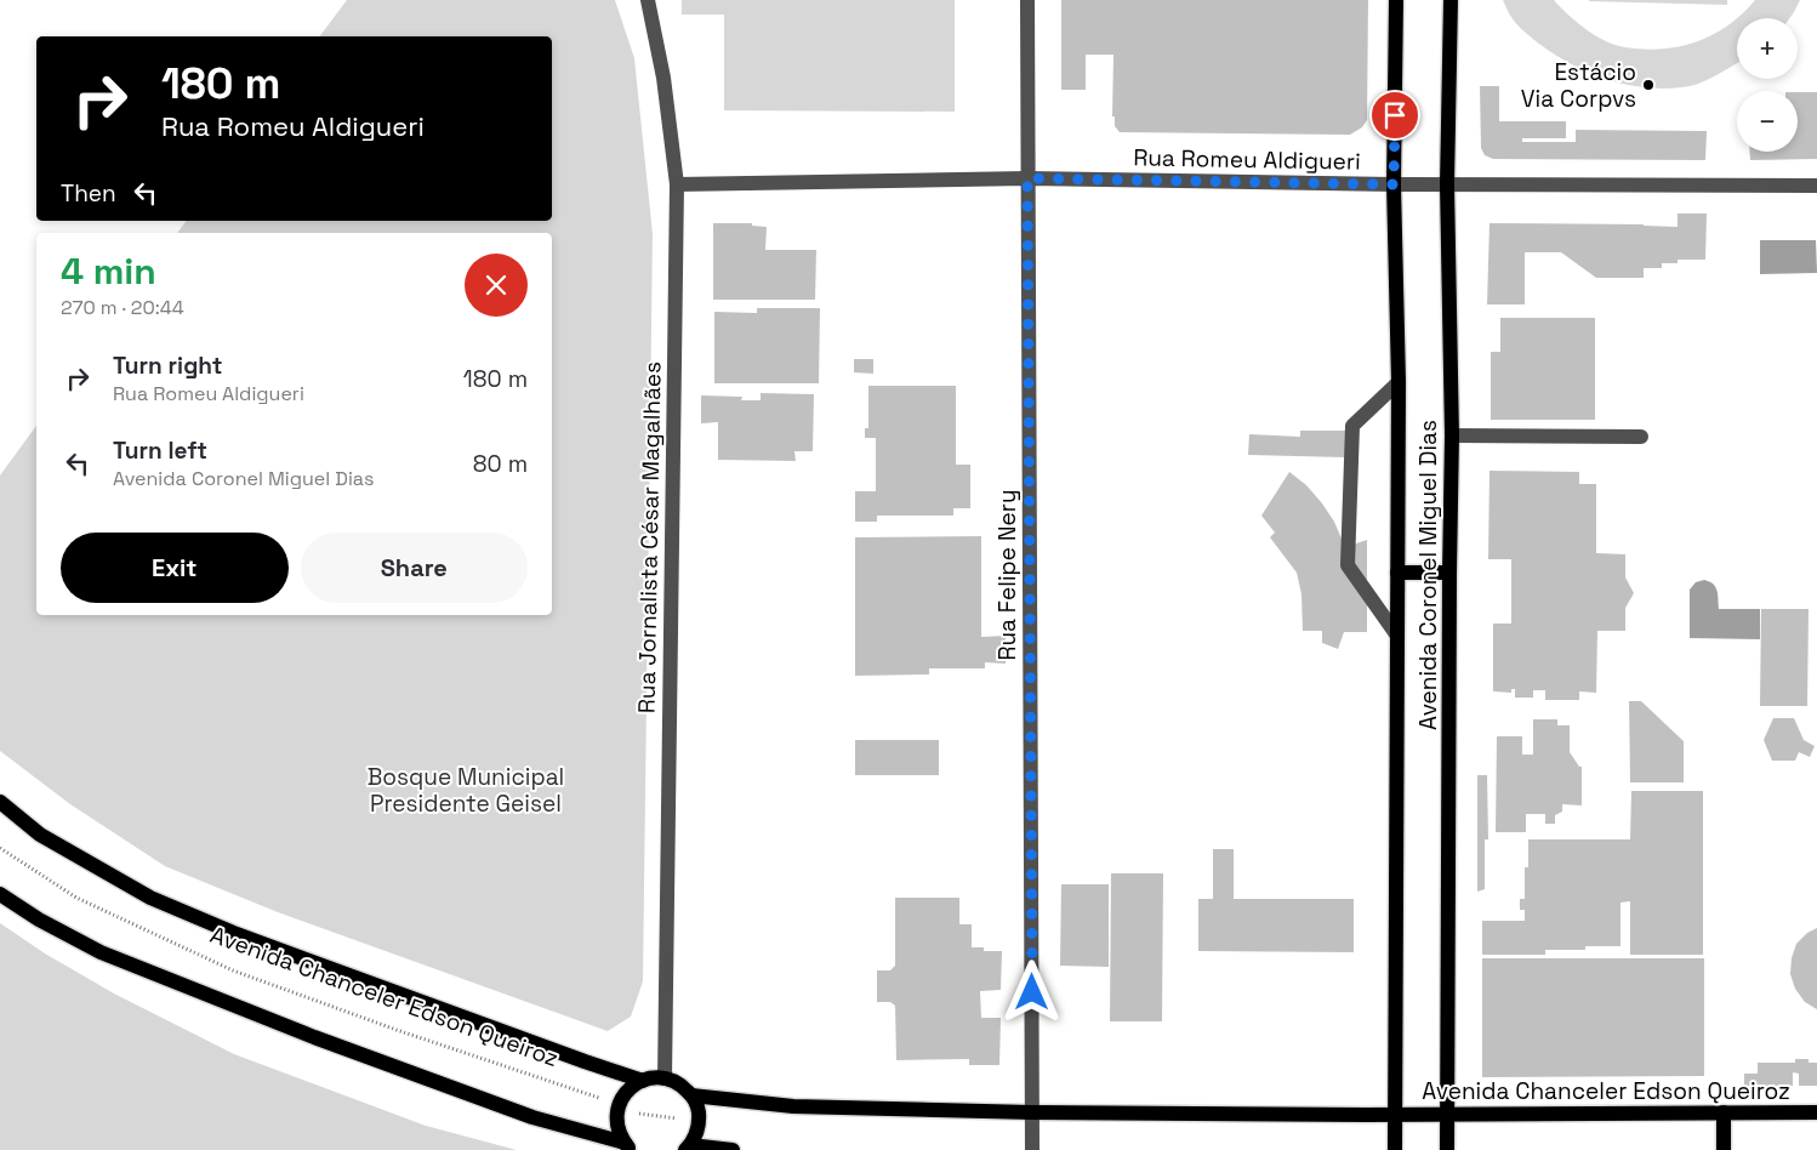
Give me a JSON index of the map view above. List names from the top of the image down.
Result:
{
  "streets": {
    "main road": ["Avenida Coronel Miguel Dias", "Avenida Chanceler Edson Queiroz"],
    "street": ["Rua Romeu Aldigueri", "Rua Jornalista César Magalhães", "Rua Felipe Nery"]
  },
  "crossings": [
    ["Rua Romeu Aldigueri", "Rua Jornalista César Magalhães"],
    ["Rua Romeu Aldigueri", "Rua Felipe Nery"],
    ["Rua Romeu Aldigueri", "Avenida Coronel Miguel Dias"],
    ["Rua Felipe Nery", "Avenida Chanceler Edson Queiroz"],
    ["Avenida Coronel Miguel Dias", "Avenida Chanceler Edson Queiroz"]
  ],
  "parks": ["Bosque Municipal Presidente Geisel"],
  "places": ["Estácio Via Corpvs"],
  "page": {
    "map_buttons": ["+", "−"],
    "turn": ["180 m", "Rua Romeu Aldigueri"],
    "then": "Then",
    "heading": ["4 min", "270 m · 20:44"],
    "list": [
      {
        "name": "Turn right",
        "note": "Rua Romeu Aldigueri",
        "value": "180 m"
      },
      {
        "name": "Turn left",
        "note": "Avenida Coronel Miguel Dias",
        "value": "80 m"
      }
    ],
    "buttons": ["Exit", "Share"]
  }
}
